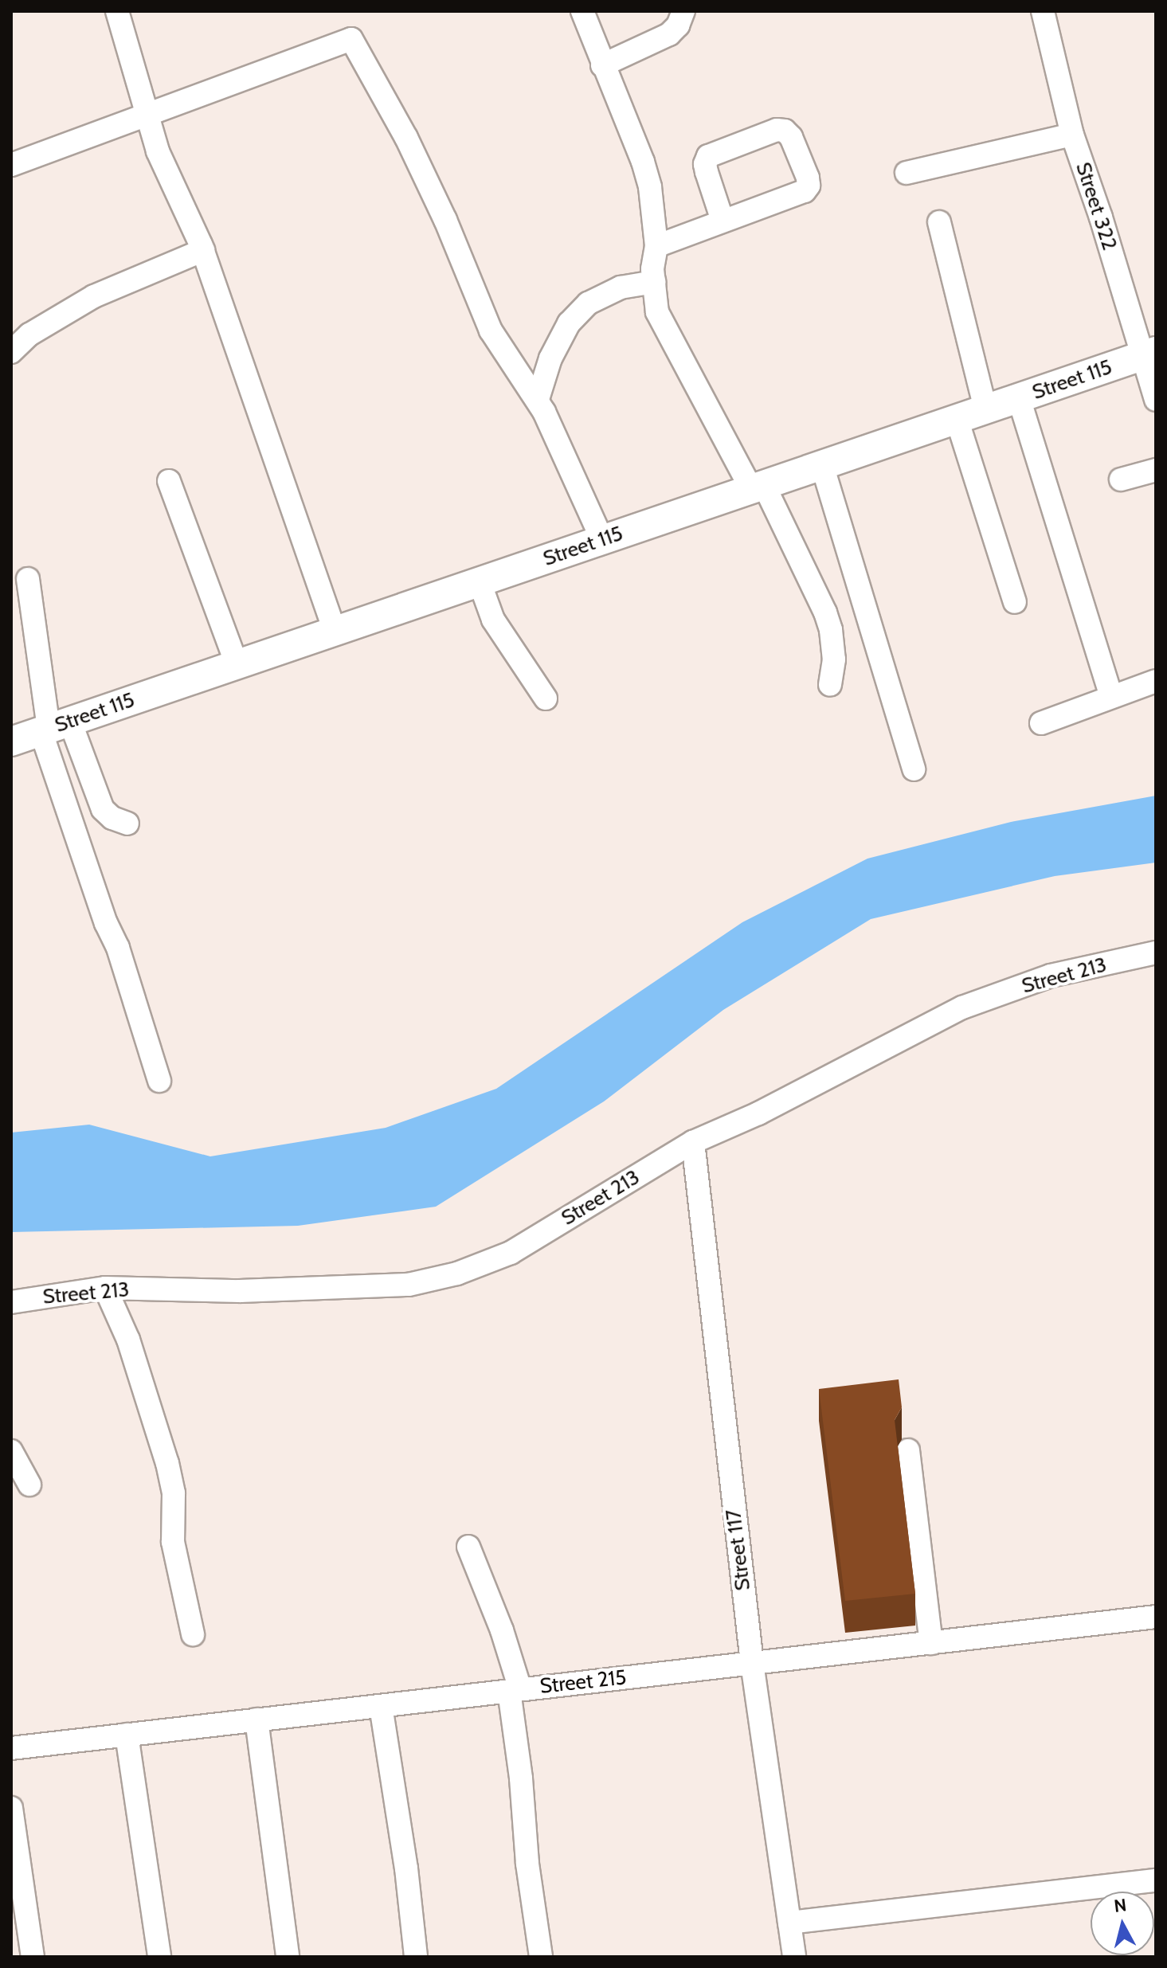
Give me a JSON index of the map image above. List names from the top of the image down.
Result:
{
  "streets": {
    "main road": ["Street 115"],
    "street": [
      "Street 322",
      "Street 213",
      "Street 117",
      "Street 215"
    ]
  },
  "crossings": [
    ["Street 322", "Street 115"],
    ["Street 213", "Street 117"],
    ["Street 117", "Street 215"]
  ],
  "north": "top"
}
